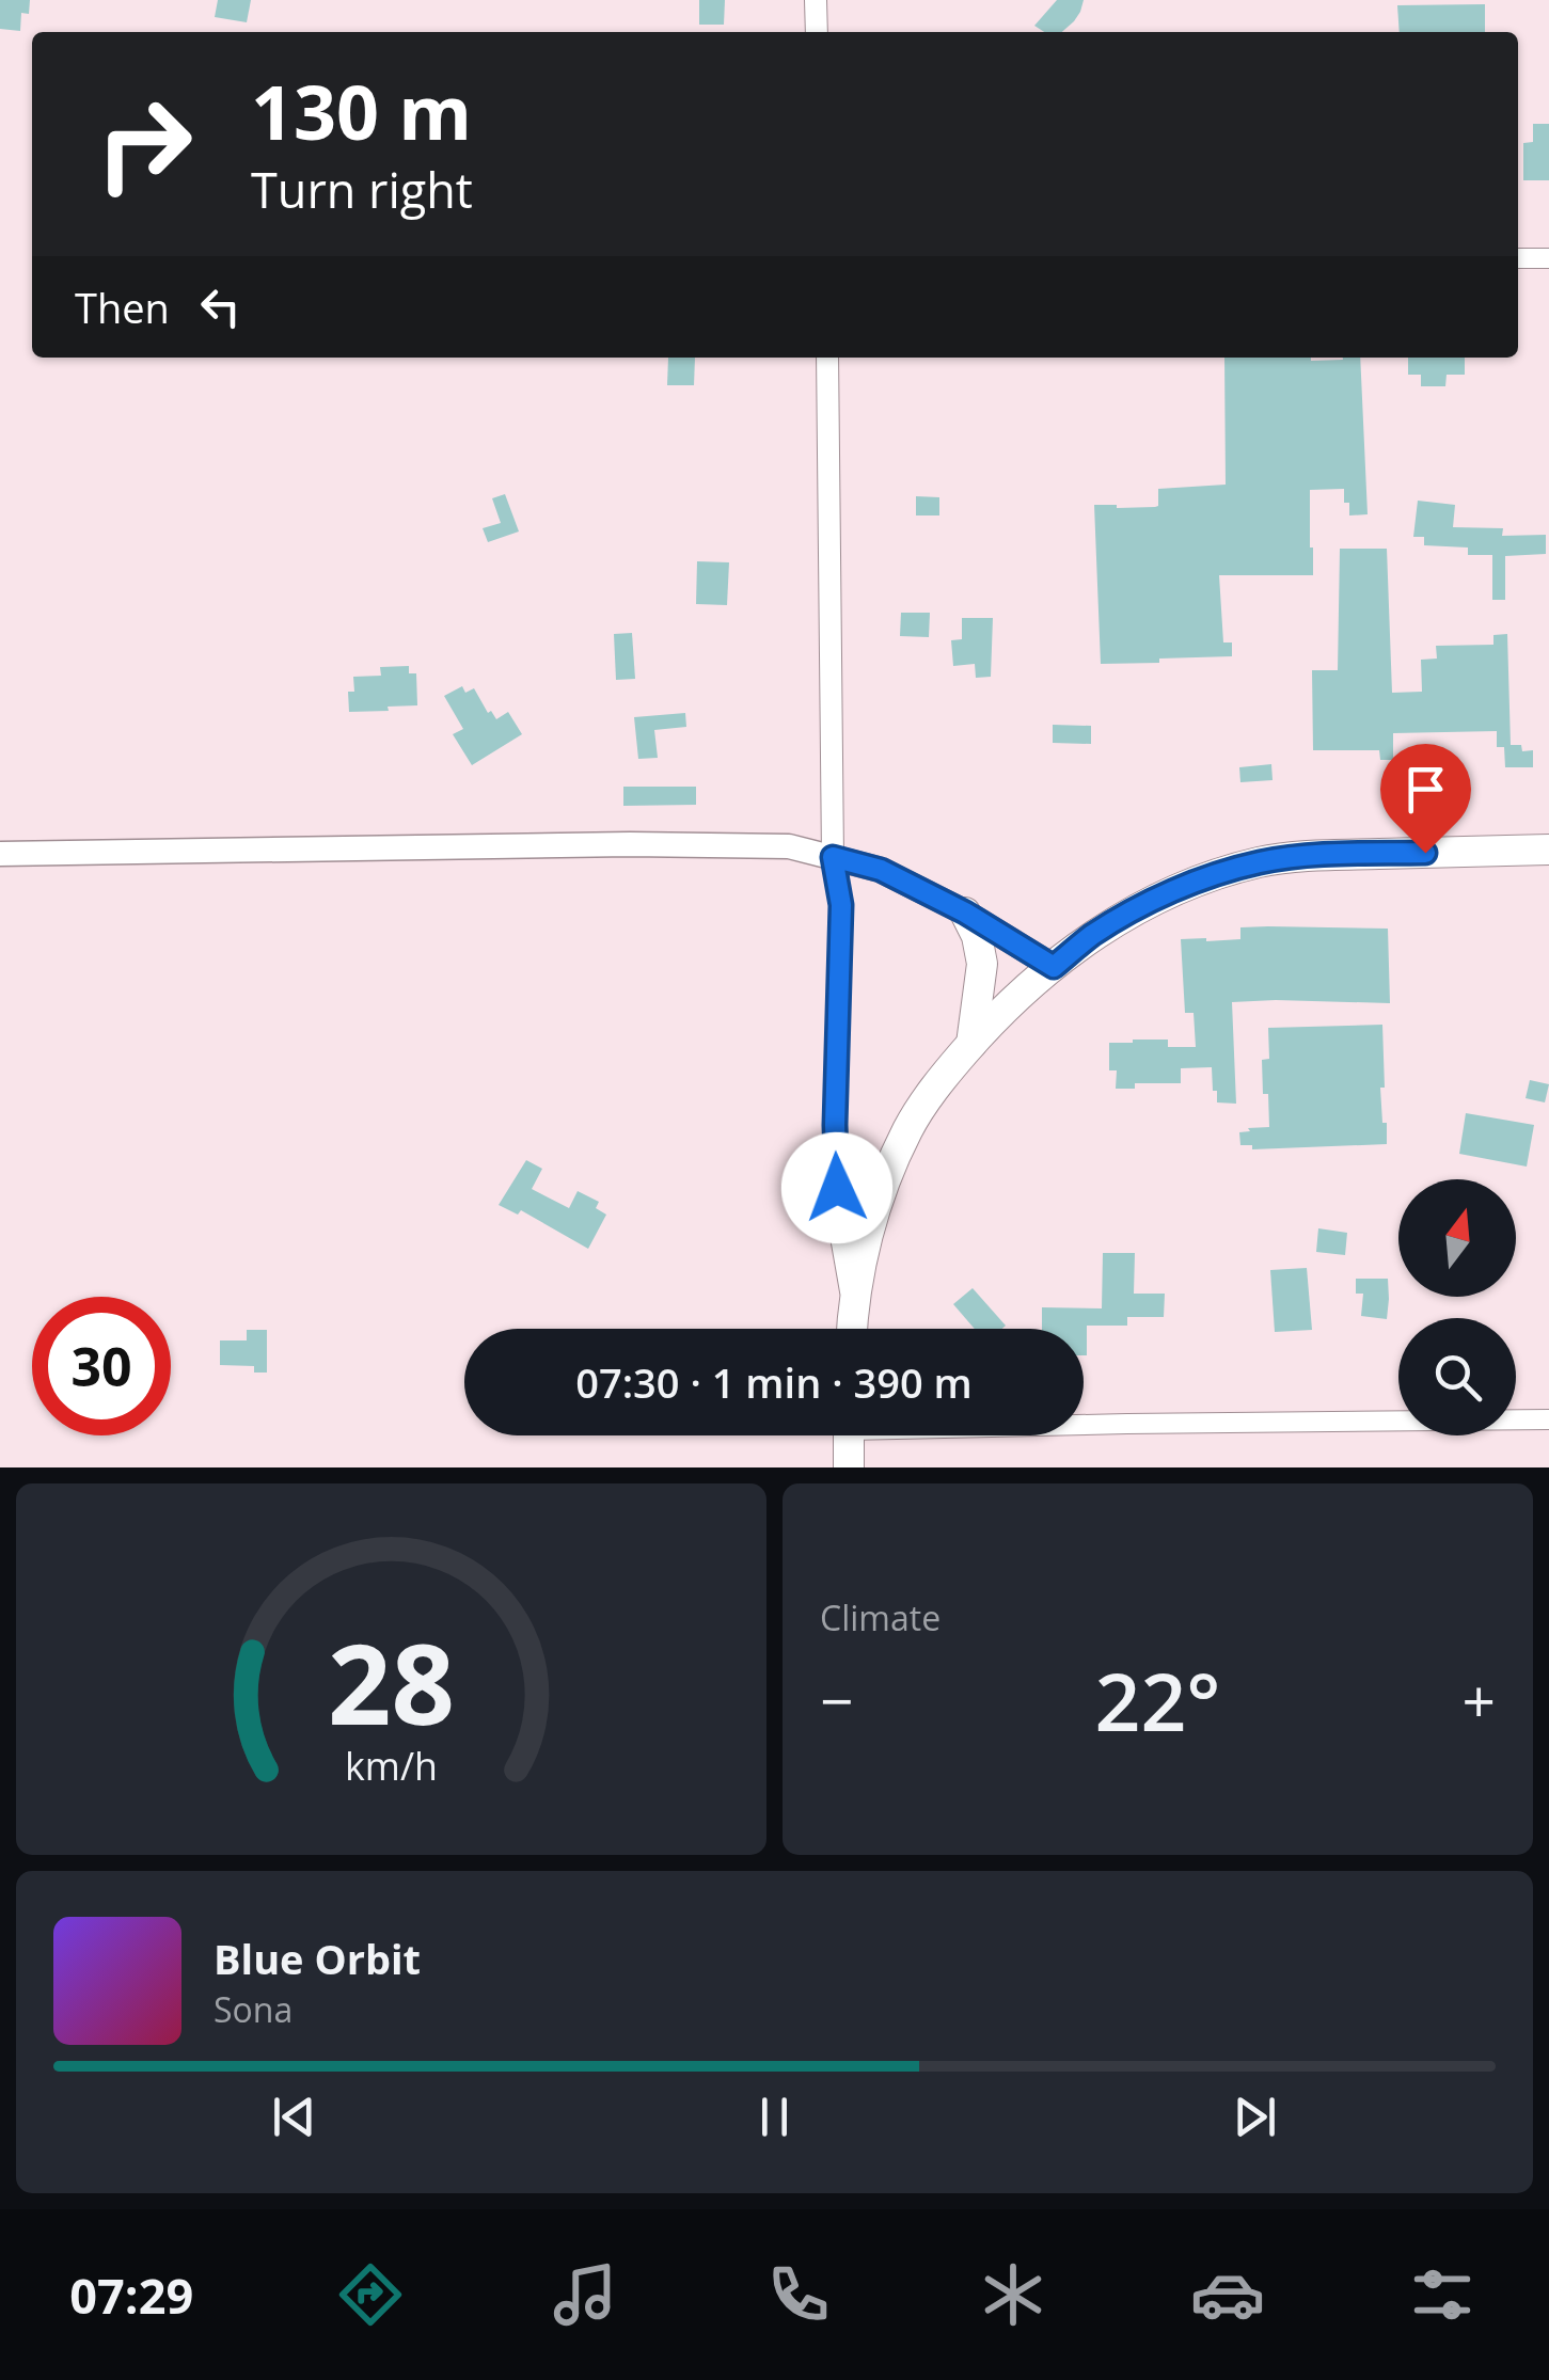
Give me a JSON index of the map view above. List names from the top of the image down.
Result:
{
  "north": "top",
  "page": {
    "turn": ["130 m", "Turn right"],
    "then": "Then",
    "limit": "30",
    "trip": "07:30 · 1 min · 390 m",
    "tile": "Climate",
    "heat": ["−", "22°", "+"],
    "song": ["Blue Orbit", "Sona"],
    "tabs": "07:29",
    "gauge": ["28", "km/h"]
  }
}
